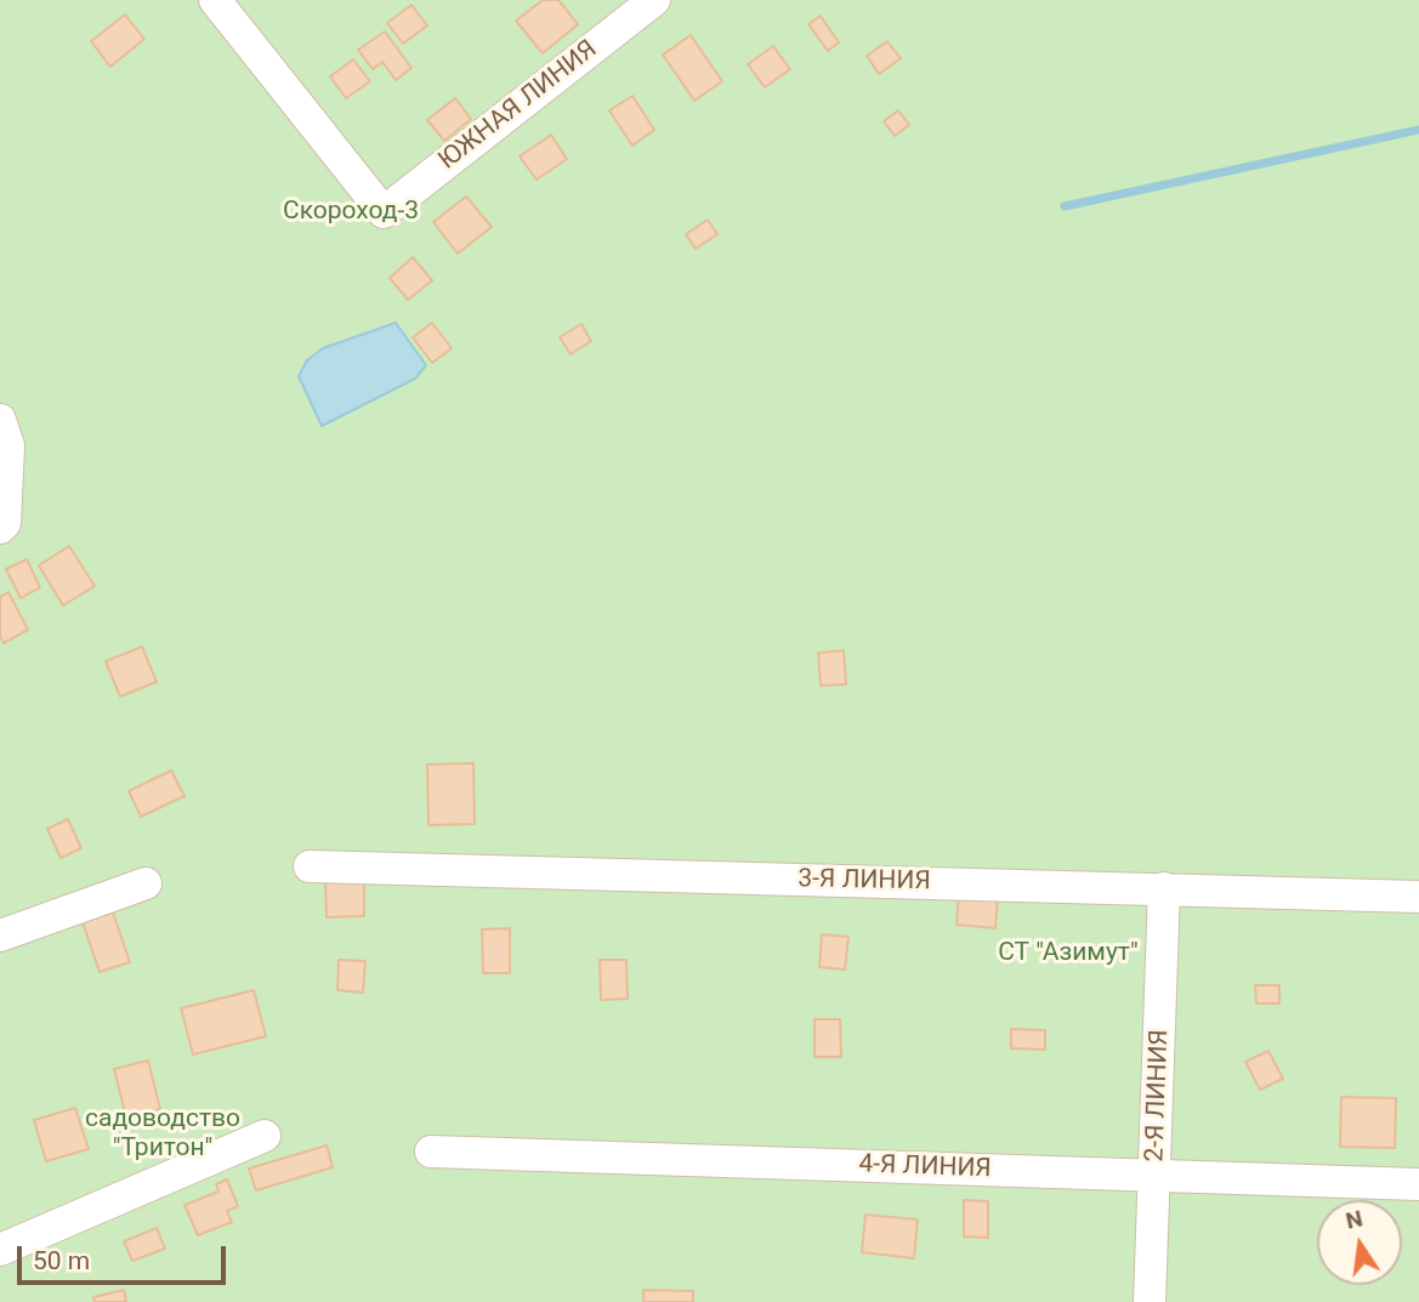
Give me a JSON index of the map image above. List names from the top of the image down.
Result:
{
  "streets": {
    "street": [
      "ЮЖНАЯ ЛИНИЯ",
      "3-Я ЛИНИЯ",
      "2-Я ЛИНИЯ",
      "4-Я ЛИНИЯ"
    ]
  },
  "crossings": [
    ["3-Я ЛИНИЯ", "2-Я ЛИНИЯ"],
    ["2-Я ЛИНИЯ", "4-Я ЛИНИЯ"]
  ],
  "parks": ["Скороход-3", "СТ \"Азимут\"", "садоводство \"Тритон\""],
  "scale_bar": "50 m",
  "north": "top"
}
